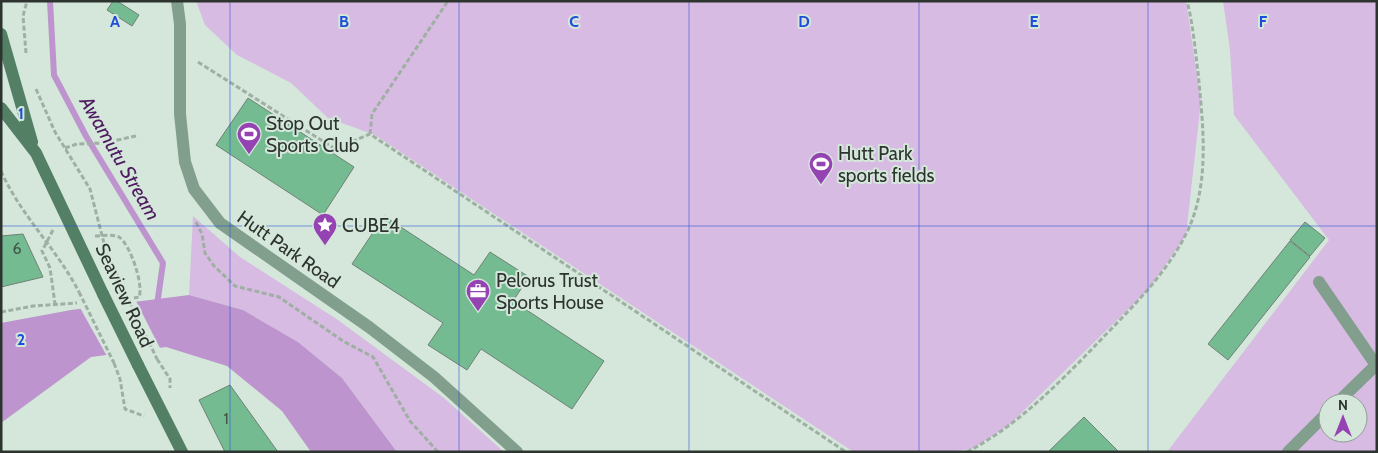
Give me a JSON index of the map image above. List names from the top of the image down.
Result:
{
  "streets": {
    "main road": ["Seaview Road"],
    "street": ["Hutt Park Road"]
  },
  "water": ["Awamutu Stream"],
  "places": {
    "sports": ["Stop Out Sports Club", "Hutt Park sports fields"],
    "place": ["CUBE4"],
    "office": ["Pelorus Trust Sports House"]
  },
  "house_numbers": ["6", "1"],
  "north": "top",
  "grid": {
    "columns": [
      "A",
      "B",
      "C",
      "D",
      "E",
      "F"
    ],
    "rows": ["1", "2"]
  }
}
